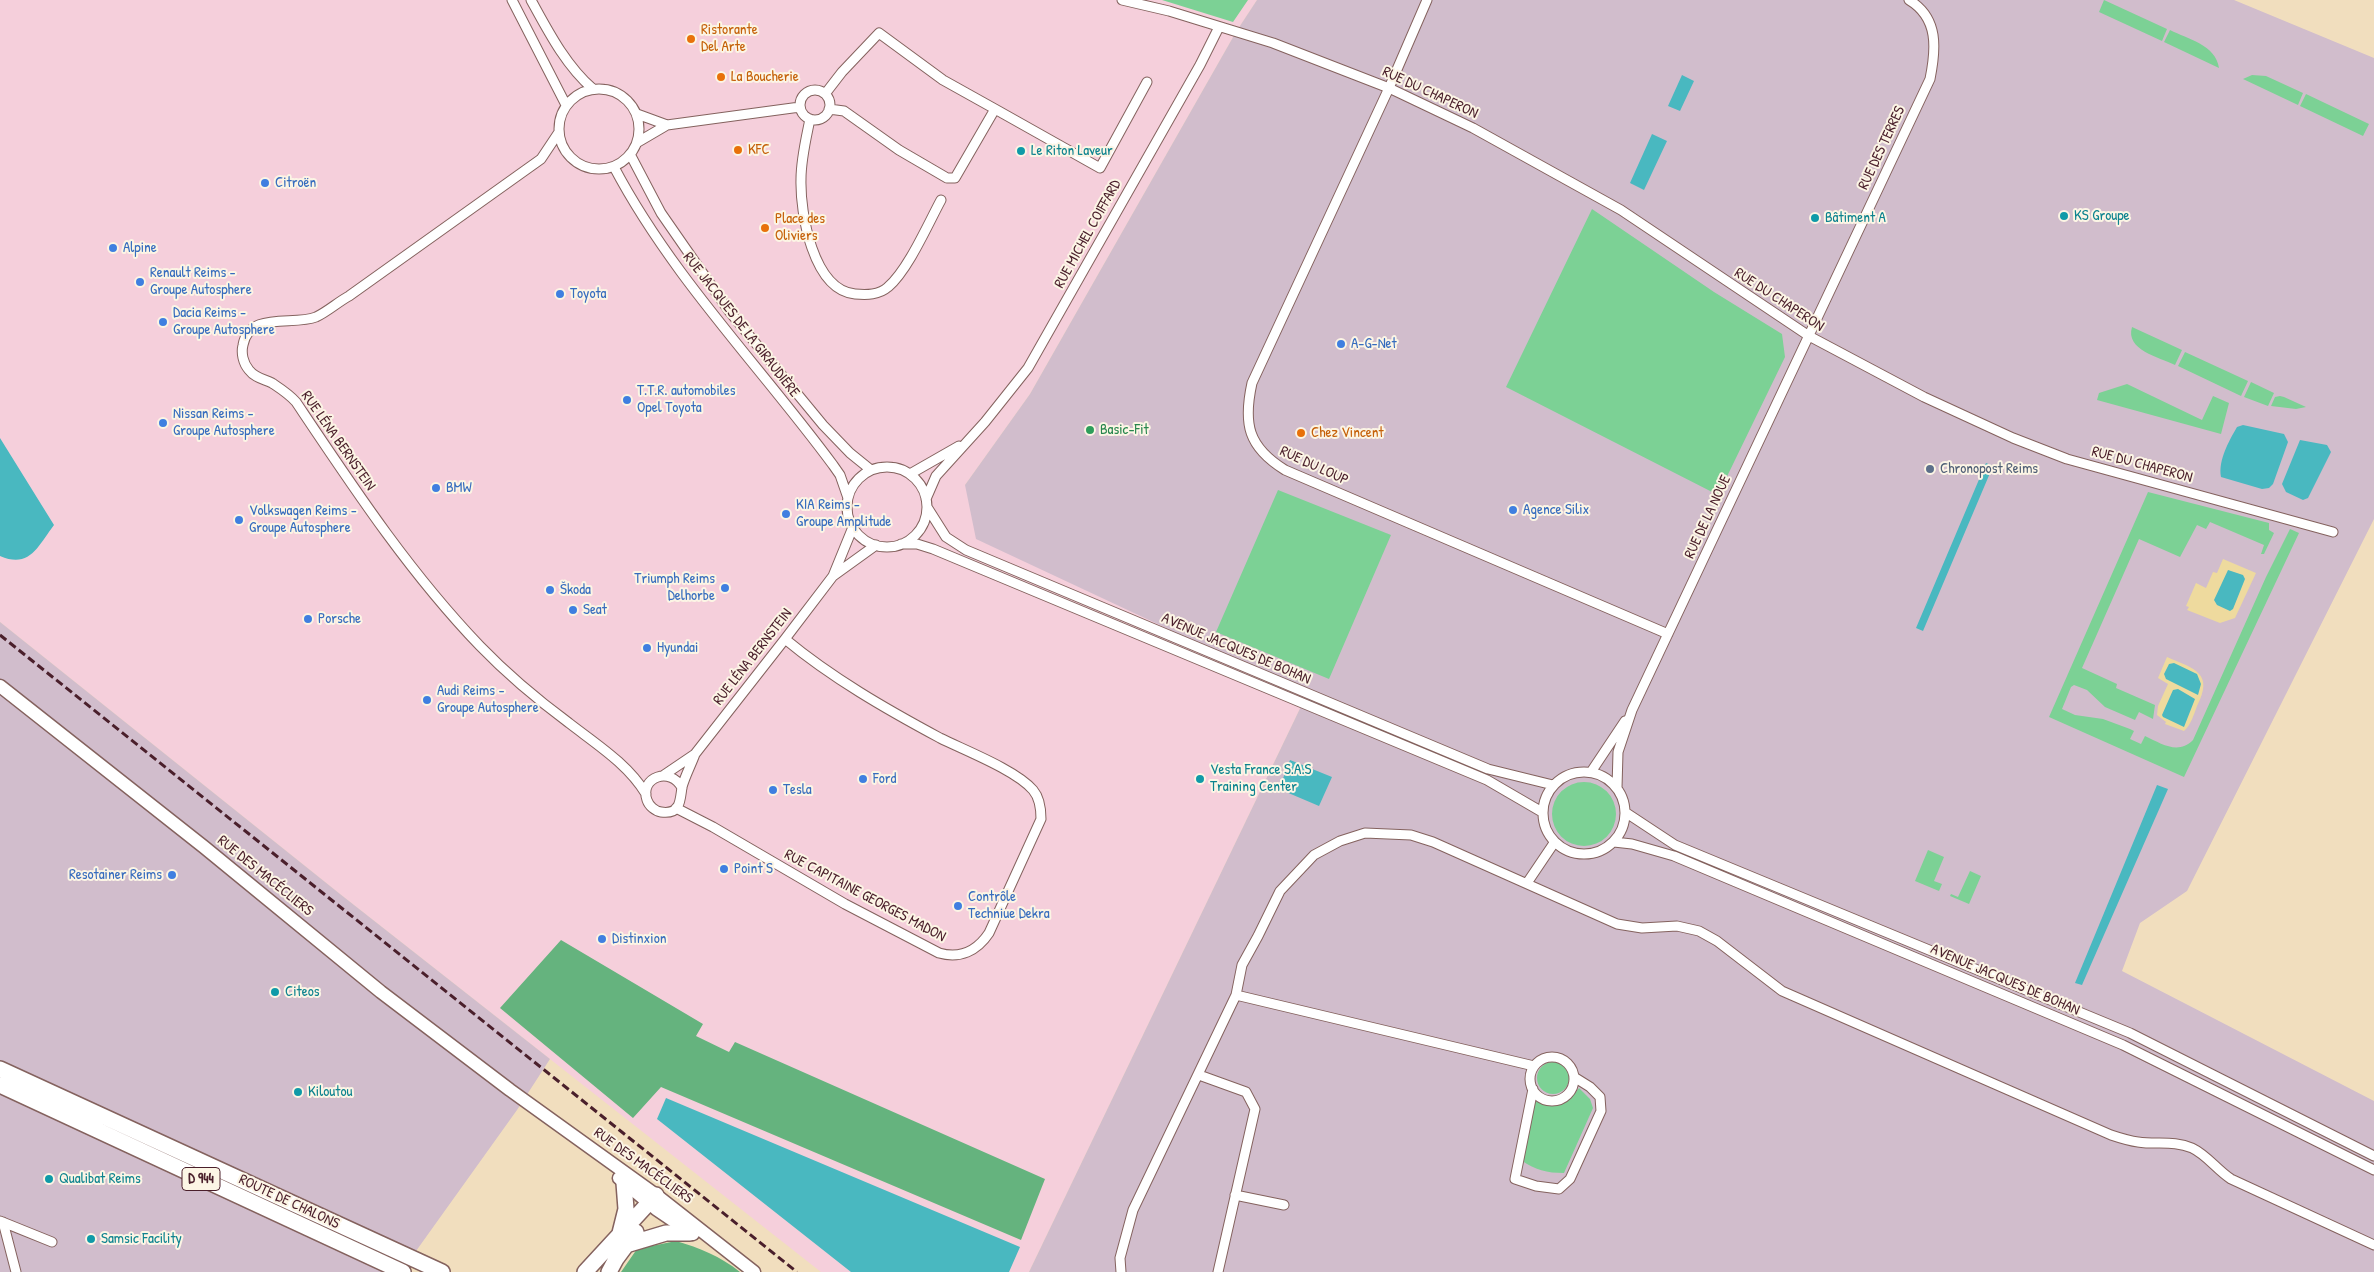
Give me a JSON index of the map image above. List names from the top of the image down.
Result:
{
  "streets": {
    "main road": ["D 944", "ROUTE DE CHALONS"],
    "street": [
      "RUE DU CHAPERON",
      "RUE DES TERRES",
      "RUE MICHEL COIFFARD",
      "RUE JACQUES DE LA GIRAUDIÈRE",
      "RUE LÉNA BERNSTEIN",
      "RUE DU LOUP",
      "RUE DE LA NOUE",
      "AVENUE JACQUES DE BOHAN",
      "RUE DES MACÉCLIERS",
      "RUE CAPITAINE GEORGES MADON"
    ]
  },
  "crossings": [
    ["RUE DU CHAPERON", "RUE DES TERRES"],
    ["RUE DU CHAPERON", "RUE MICHEL COIFFARD"],
    ["RUE DU CHAPERON", "RUE DU LOUP"],
    ["RUE DU CHAPERON", "RUE DE LA NOUE"],
    ["RUE DES TERRES", "RUE DE LA NOUE"],
    ["RUE MICHEL COIFFARD", "RUE JACQUES DE LA GIRAUDIÈRE"],
    ["RUE MICHEL COIFFARD", "AVENUE JACQUES DE BOHAN"],
    ["RUE JACQUES DE LA GIRAUDIÈRE", "RUE LÉNA BERNSTEIN"],
    ["RUE JACQUES DE LA GIRAUDIÈRE", "AVENUE JACQUES DE BOHAN"],
    ["RUE LÉNA BERNSTEIN", "RUE CAPITAINE GEORGES MADON"],
    ["RUE DU LOUP", "RUE DE LA NOUE"]
  ],
  "places": [
    "Ristorante Del Arte",
    "La Boucherie",
    "KFC",
    "Le Riton Laveur",
    "Citroën",
    "KS Groupe",
    "Bâtiment A",
    "Place des Oliviers",
    "Alpine",
    "Renault Reims - Groupe Autosphere",
    "Toyota",
    "Dacia Reims - Groupe Autosphere",
    "A-G-Net",
    "T.T.R. automobiles Opel Toyota",
    "Nissan Reims - Groupe Autosphere",
    "Basic-Fit",
    "Chez Vincent",
    "Chronopost Reims",
    "BMW",
    "Agence Silix",
    "KIA Reims - Groupe Amplitude",
    "Volkswagen Reims - Groupe Autosphere",
    "Triumph Reims Delhorbe",
    "Škoda",
    "Seat",
    "Porsche",
    "Hyundai",
    "Audi Reims - Groupe Autosphere",
    "Ford",
    "Vesta France S.A.S Training Center",
    "Tesla",
    "Point S",
    "Resotainer Reims",
    "Contrôle Techniue Dekra",
    "Distinxion",
    "Citeos",
    "Kiloutou",
    "Qualibat Reims",
    "Samsic Facility"
  ]
}
